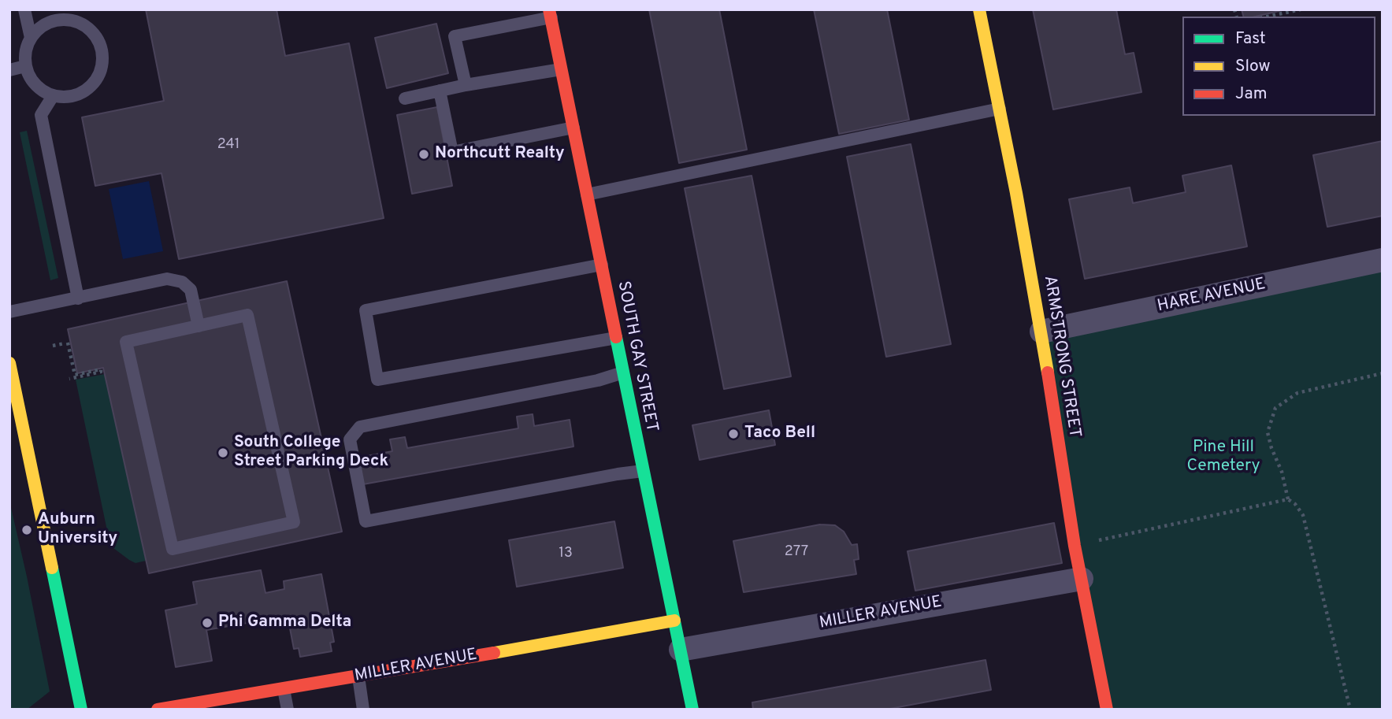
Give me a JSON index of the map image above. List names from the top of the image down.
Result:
{
  "streets": {
    "street": [
      "HARE AVENUE",
      "SOUTH GAY STREET",
      "ARMSTRONG STREET",
      "MILLER AVENUE"
    ]
  },
  "crossings": [
    ["HARE AVENUE", "ARMSTRONG STREET"],
    ["SOUTH GAY STREET", "MILLER AVENUE"],
    ["ARMSTRONG STREET", "MILLER AVENUE"]
  ],
  "parks": ["Pine Hill Cemetery"],
  "places": [
    "Northcutt Realty",
    "Taco Bell",
    "South College Street Parking Deck",
    "Auburn University",
    "Phi Gamma Delta"
  ],
  "house_numbers": ["241", "277", "13"],
  "legend": ["Fast", "Slow", "Jam"]
}
